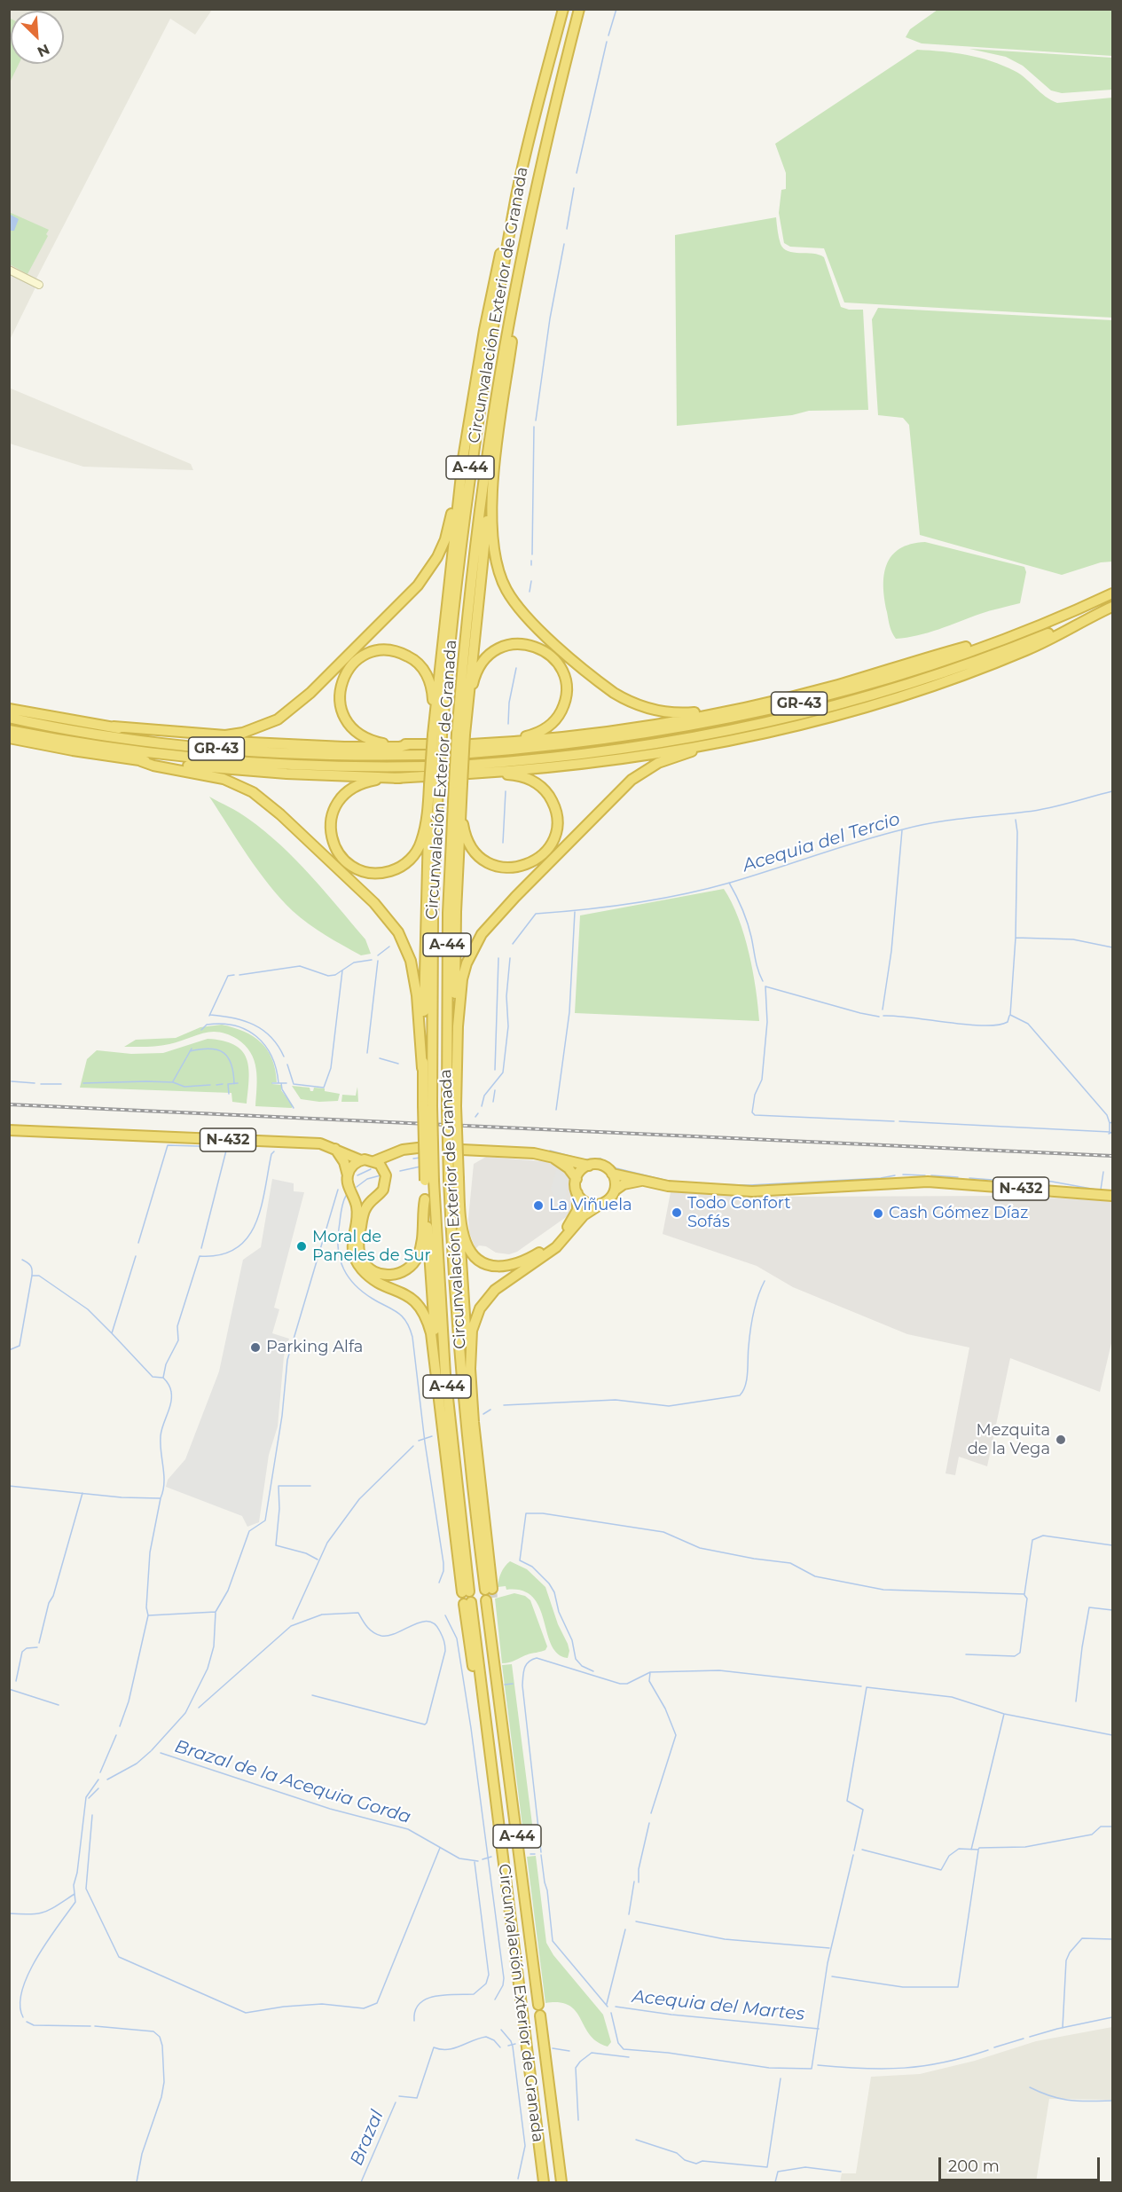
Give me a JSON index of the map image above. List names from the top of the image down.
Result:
{
  "streets": {
    "highway": [
      "Circunvalación Exterior de Granada",
      "A-44",
      "GR-43",
      "N-432"
    ]
  },
  "crossings": [
    ["Circunvalación Exterior de Granada", "GR-43"]
  ],
  "water": [
    "Acequia del Tercio",
    "Brazal de la Acequia Gorda",
    "Acequia del Martes",
    "Brazal"
  ],
  "places": [
    "La Viñuela",
    "Todo Confort Sofás",
    "Cash Gómez Díaz",
    "Moral de Paneles de Sur",
    "Parking Alfa",
    "Mezquita de la Vega"
  ],
  "scale_bar": "200 m",
  "north": "bottom right"
}
